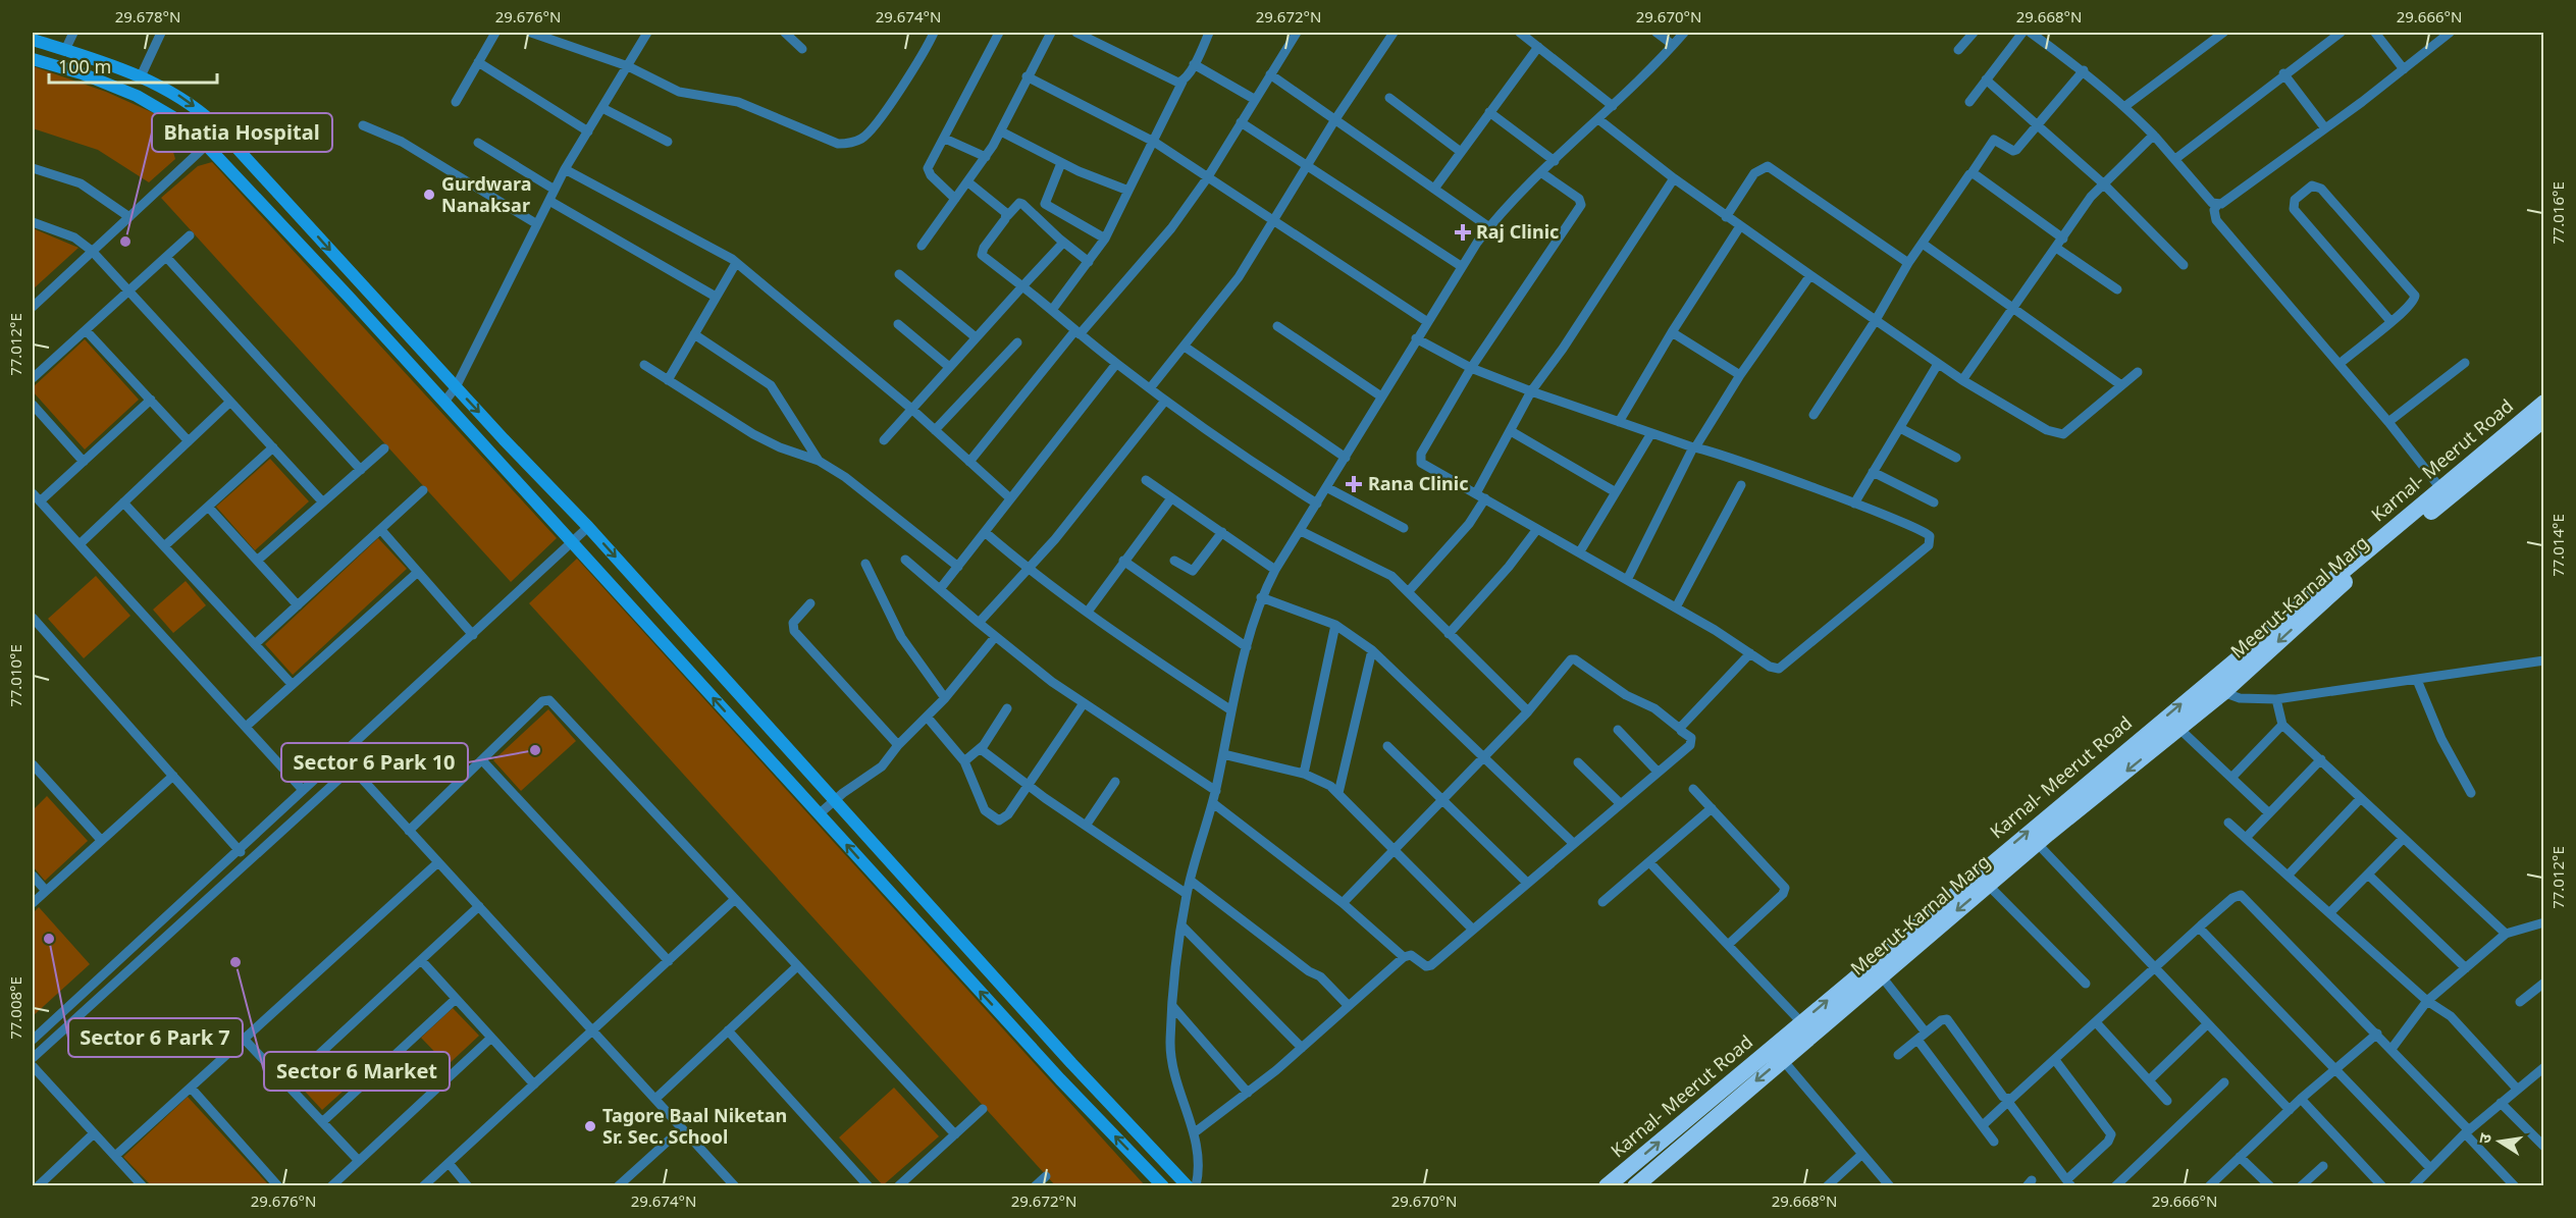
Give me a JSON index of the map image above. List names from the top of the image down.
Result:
{
  "streets": {
    "highway": ["Karnal- Meerut Road", "Meerut-Karnal Marg"]
  },
  "crossings": [
    ["Karnal- Meerut Road", "Meerut-Karnal Marg"]
  ],
  "one_way": ["Karnal- Meerut Road", "Meerut-Karnal Marg"],
  "places": {
    "other": [
      "Gurdwara Nanaksar",
      "Bhatia Hospital",
      "Sector 6 Park 10",
      "Sector 6 Park 7",
      "Sector 6 Market",
      "Tagore Baal Niketan Sr. Sec. School"
    ],
    "health": ["Raj Clinic", "Rana Clinic"]
  },
  "scale_bar": "100 m",
  "north": "left",
  "coordinates": [
    "29.678°N",
    "29.676°N",
    "29.674°N",
    "29.672°N",
    "29.670°N",
    "29.668°N",
    "29.666°N",
    "77.016°E",
    "77.012°E",
    "77.014°E",
    "77.010°E",
    "77.008°E"
  ]
}
